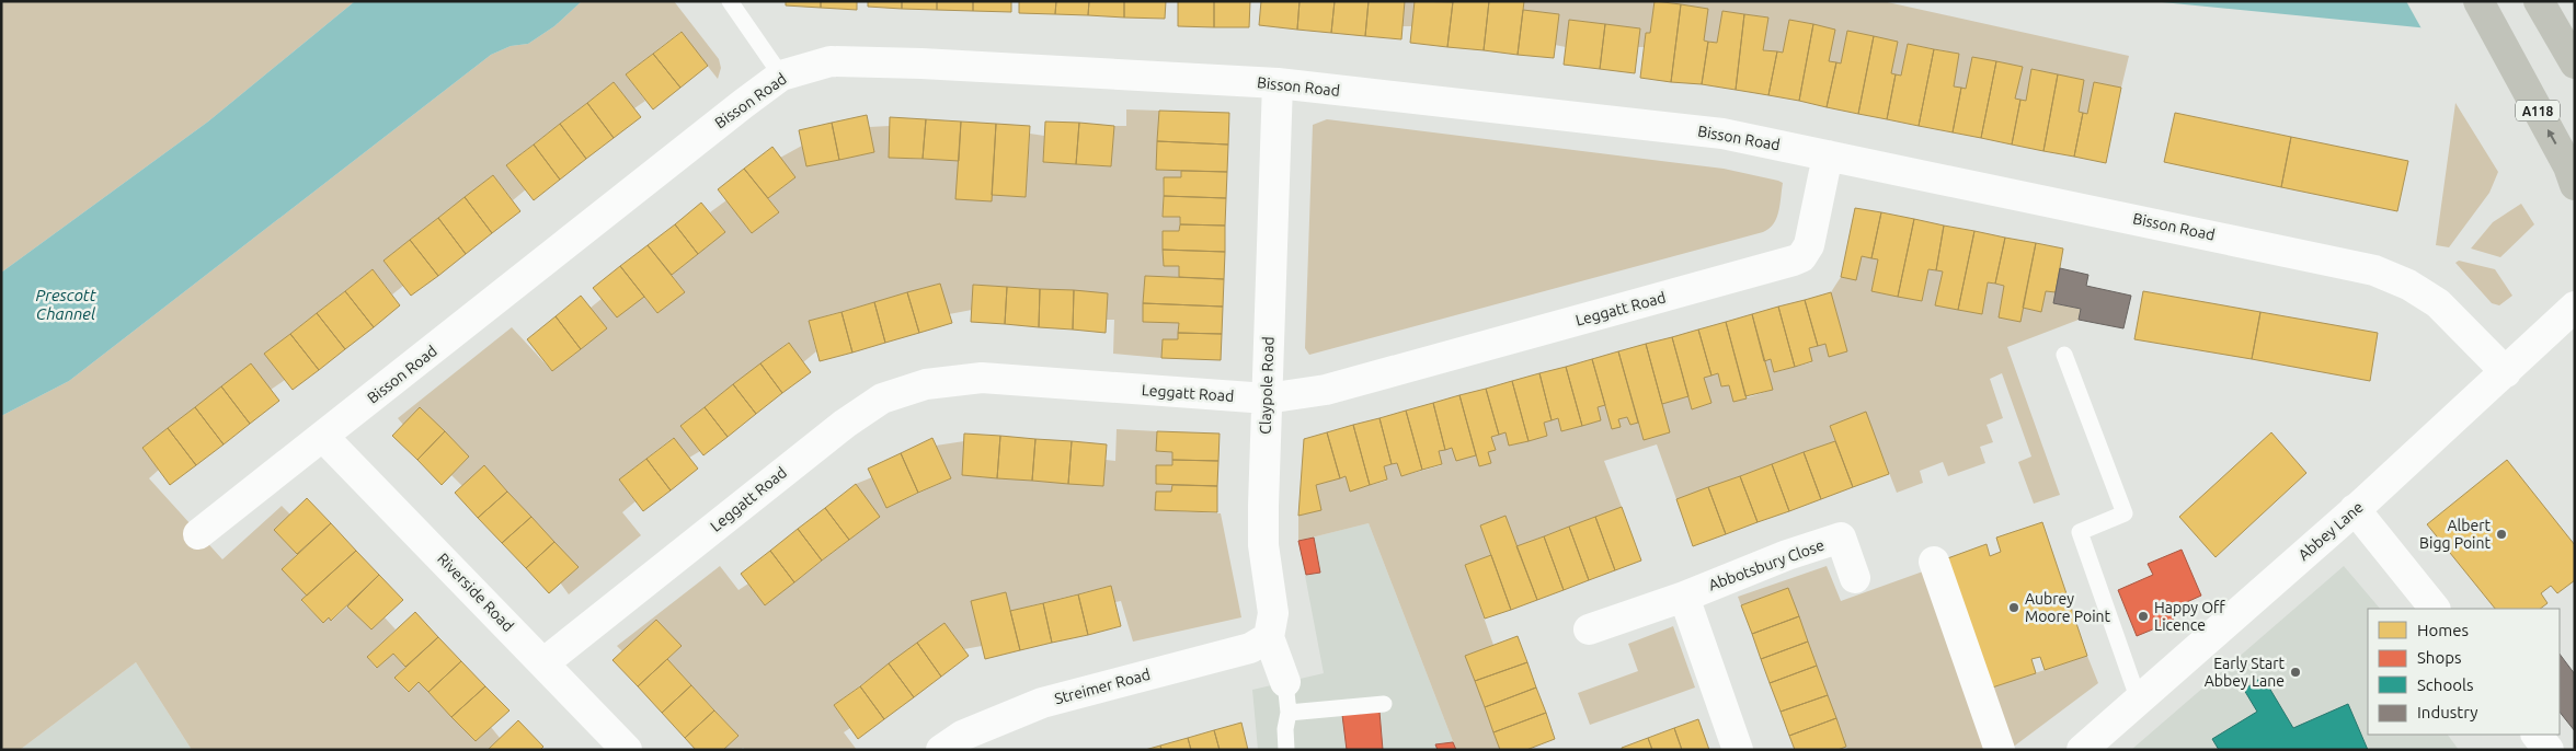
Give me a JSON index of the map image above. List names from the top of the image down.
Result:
{
  "streets": {
    "main road": ["A118"],
    "street": [
      "Bisson Road",
      "Leggatt Road",
      "Claypole Road",
      "Abbey Lane",
      "Abbotsbury Close",
      "Riverside Road",
      "Streimer Road"
    ]
  },
  "crossings": [
    ["Bisson Road", "Leggatt Road"],
    ["Bisson Road", "Claypole Road"],
    ["Bisson Road", "Abbey Lane"],
    ["Bisson Road", "Riverside Road"],
    ["Leggatt Road", "Claypole Road"],
    ["Leggatt Road", "Riverside Road"],
    ["Claypole Road", "Streimer Road"]
  ],
  "water": ["Prescott Channel"],
  "places": [
    "Albert Bigg Point",
    "Aubrey Moore Point",
    "Happy Off Licence",
    "Early Start Abbey Lane"
  ],
  "legend": [
    "Homes",
    "Shops",
    "Schools",
    "Industry"
  ]
}
